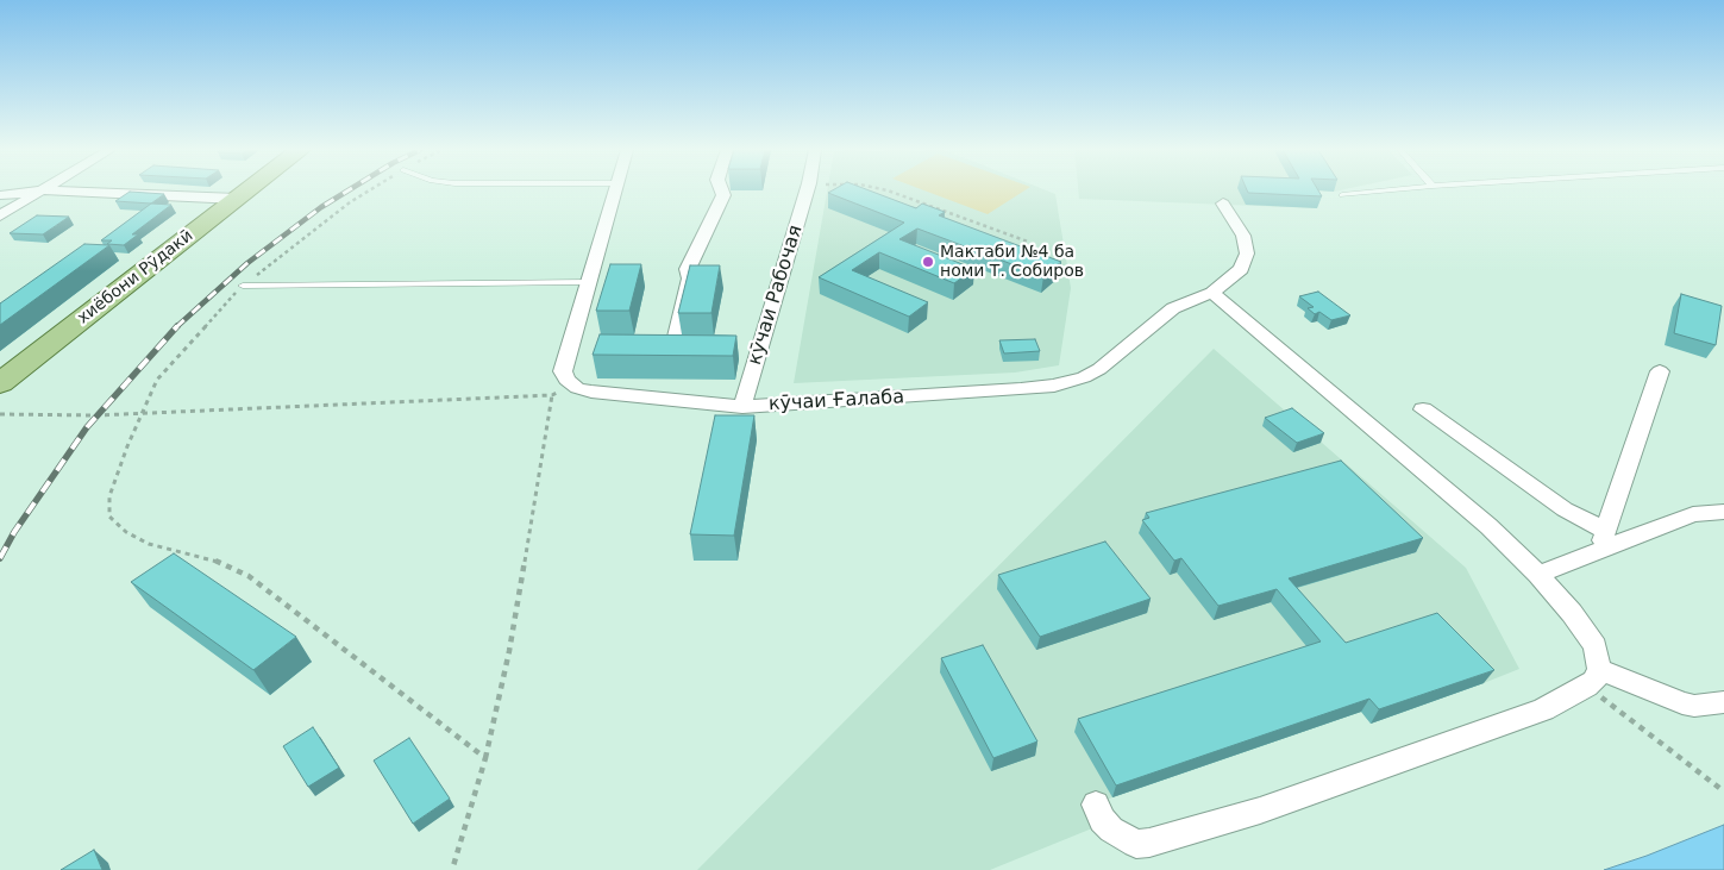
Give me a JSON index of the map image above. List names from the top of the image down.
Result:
{
  "streets": {
    "main road": ["хиёбони Рӯдакӣ"],
    "street": ["кӯчаи Рабочая", "кӯчаи Ғалаба"]
  },
  "crossings": [
    ["кӯчаи Рабочая", "кӯчаи Ғалаба"]
  ],
  "places": ["Мактаби №4 ба номи Т. Собиров"]
}
